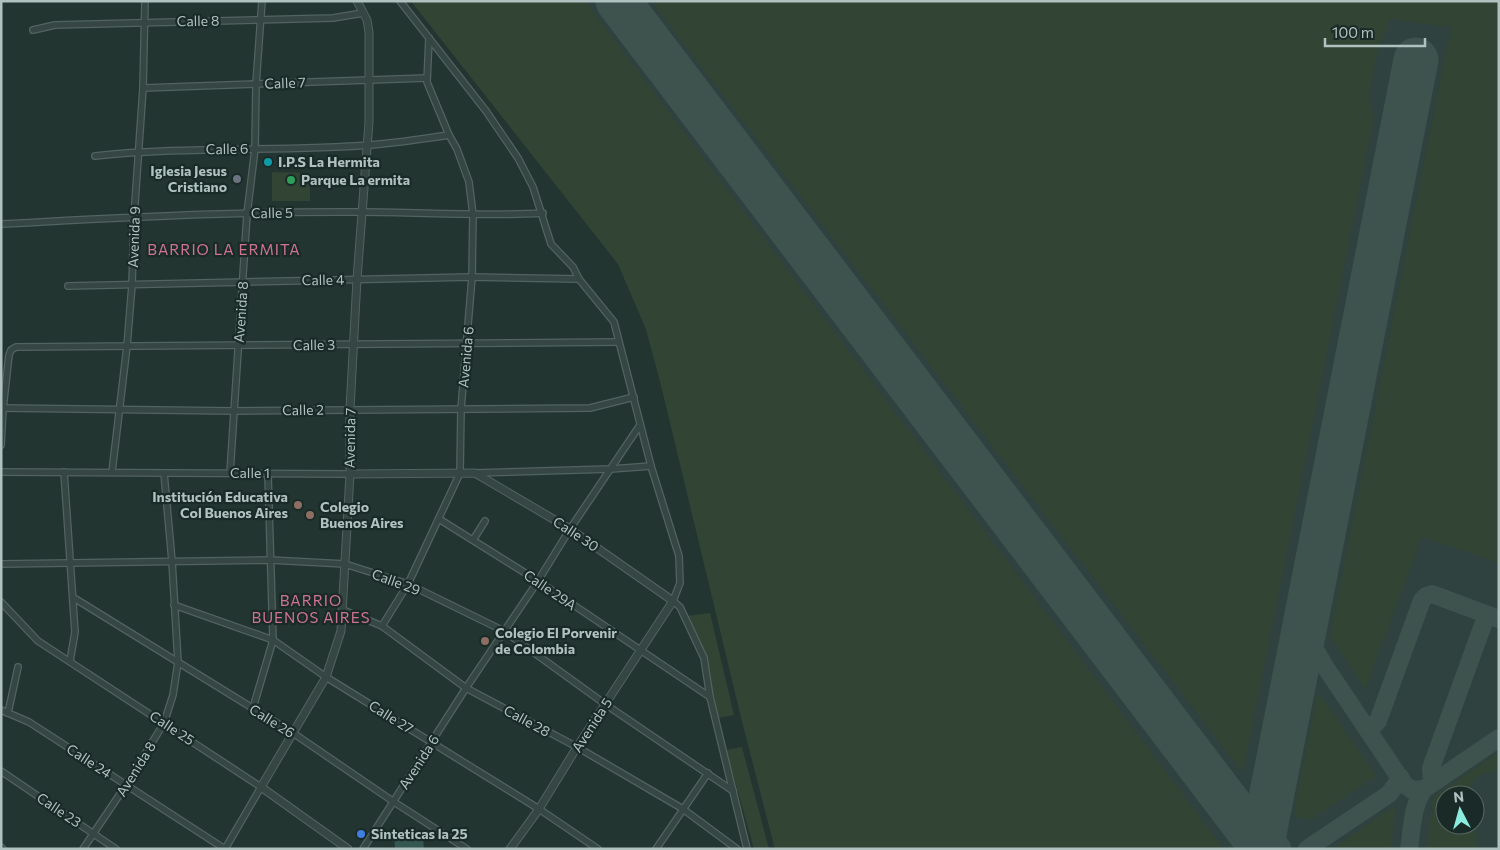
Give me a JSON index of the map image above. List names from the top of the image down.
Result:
{
  "streets": {
    "street": [
      "Calle 8",
      "Calle 7",
      "Calle 6",
      "Calle 5",
      "Avenida 9",
      "Calle 4",
      "Avenida 8",
      "Calle 3",
      "Avenida 6",
      "Calle 2",
      "Avenida 7",
      "Calle 1",
      "Calle 30",
      "Calle 29",
      "Calle 29A",
      "Calle 27",
      "Calle 26",
      "Calle 28",
      "Avenida 5",
      "Calle 25",
      "Calle 24",
      "Calle 23"
    ]
  },
  "crossings": [
    ["Calle 8", "Avenida 9"],
    ["Calle 8", "Avenida 8"],
    ["Calle 8", "Avenida 7"],
    ["Calle 7", "Avenida 9"],
    ["Calle 7", "Avenida 8"],
    ["Calle 7", "Avenida 6"],
    ["Calle 7", "Avenida 7"],
    ["Calle 6", "Avenida 9"],
    ["Calle 6", "Avenida 8"],
    ["Calle 6", "Avenida 6"],
    ["Calle 6", "Avenida 7"],
    ["Calle 5", "Avenida 9"],
    ["Calle 5", "Avenida 8"],
    ["Calle 5", "Avenida 6"],
    ["Calle 5", "Avenida 7"],
    ["Avenida 9", "Calle 4"],
    ["Avenida 9", "Calle 3"],
    ["Avenida 9", "Calle 2"],
    ["Avenida 9", "Calle 1"],
    ["Calle 4", "Avenida 8"],
    ["Calle 4", "Avenida 6"],
    ["Calle 4", "Avenida 7"],
    ["Avenida 8", "Calle 3"],
    ["Avenida 8", "Calle 2"],
    ["Avenida 8", "Calle 1"],
    ["Avenida 8", "Calle 29"],
    ["Avenida 8", "Calle 27"],
    ["Avenida 8", "Calle 26"],
    ["Avenida 8", "Calle 25"],
    ["Avenida 8", "Calle 24"],
    ["Avenida 8", "Calle 23"],
    ["Calle 3", "Avenida 6"],
    ["Calle 3", "Calle 2"],
    ["Calle 3", "Avenida 7"],
    ["Avenida 6", "Calle 2"],
    ["Avenida 6", "Calle 1"],
    ["Avenida 6", "Calle 30"],
    ["Avenida 6", "Calle 29"],
    ["Avenida 6", "Calle 29A"],
    ["Avenida 6", "Calle 27"],
    ["Avenida 6", "Calle 26"],
    ["Avenida 6", "Calle 28"],
    ["Calle 2", "Avenida 7"],
    ["Avenida 7", "Calle 1"],
    ["Avenida 7", "Calle 29"],
    ["Avenida 7", "Calle 27"],
    ["Avenida 7", "Calle 26"],
    ["Avenida 7", "Calle 28"],
    ["Avenida 7", "Calle 25"],
    ["Avenida 7", "Calle 24"],
    ["Calle 1", "Calle 30"],
    ["Calle 30", "Avenida 5"],
    ["Calle 29", "Avenida 5"],
    ["Calle 29A", "Avenida 5"],
    ["Calle 27", "Avenida 5"],
    ["Calle 28", "Avenida 5"]
  ],
  "districts": ["BARRIO LA ERMITA", "BARRIO BUENOS AIRES"],
  "places": [
    "I.P.S La Hermita",
    "Iglesia Jesus Cristiano",
    "Parque La ermita",
    "Institución Educativa Col Buenos Aires",
    "Colegio Buenos Aires",
    "Colegio El Porvenir de Colombia",
    "Sinteticas la 25"
  ],
  "scale_bar": "100 m",
  "north": "top"
}
